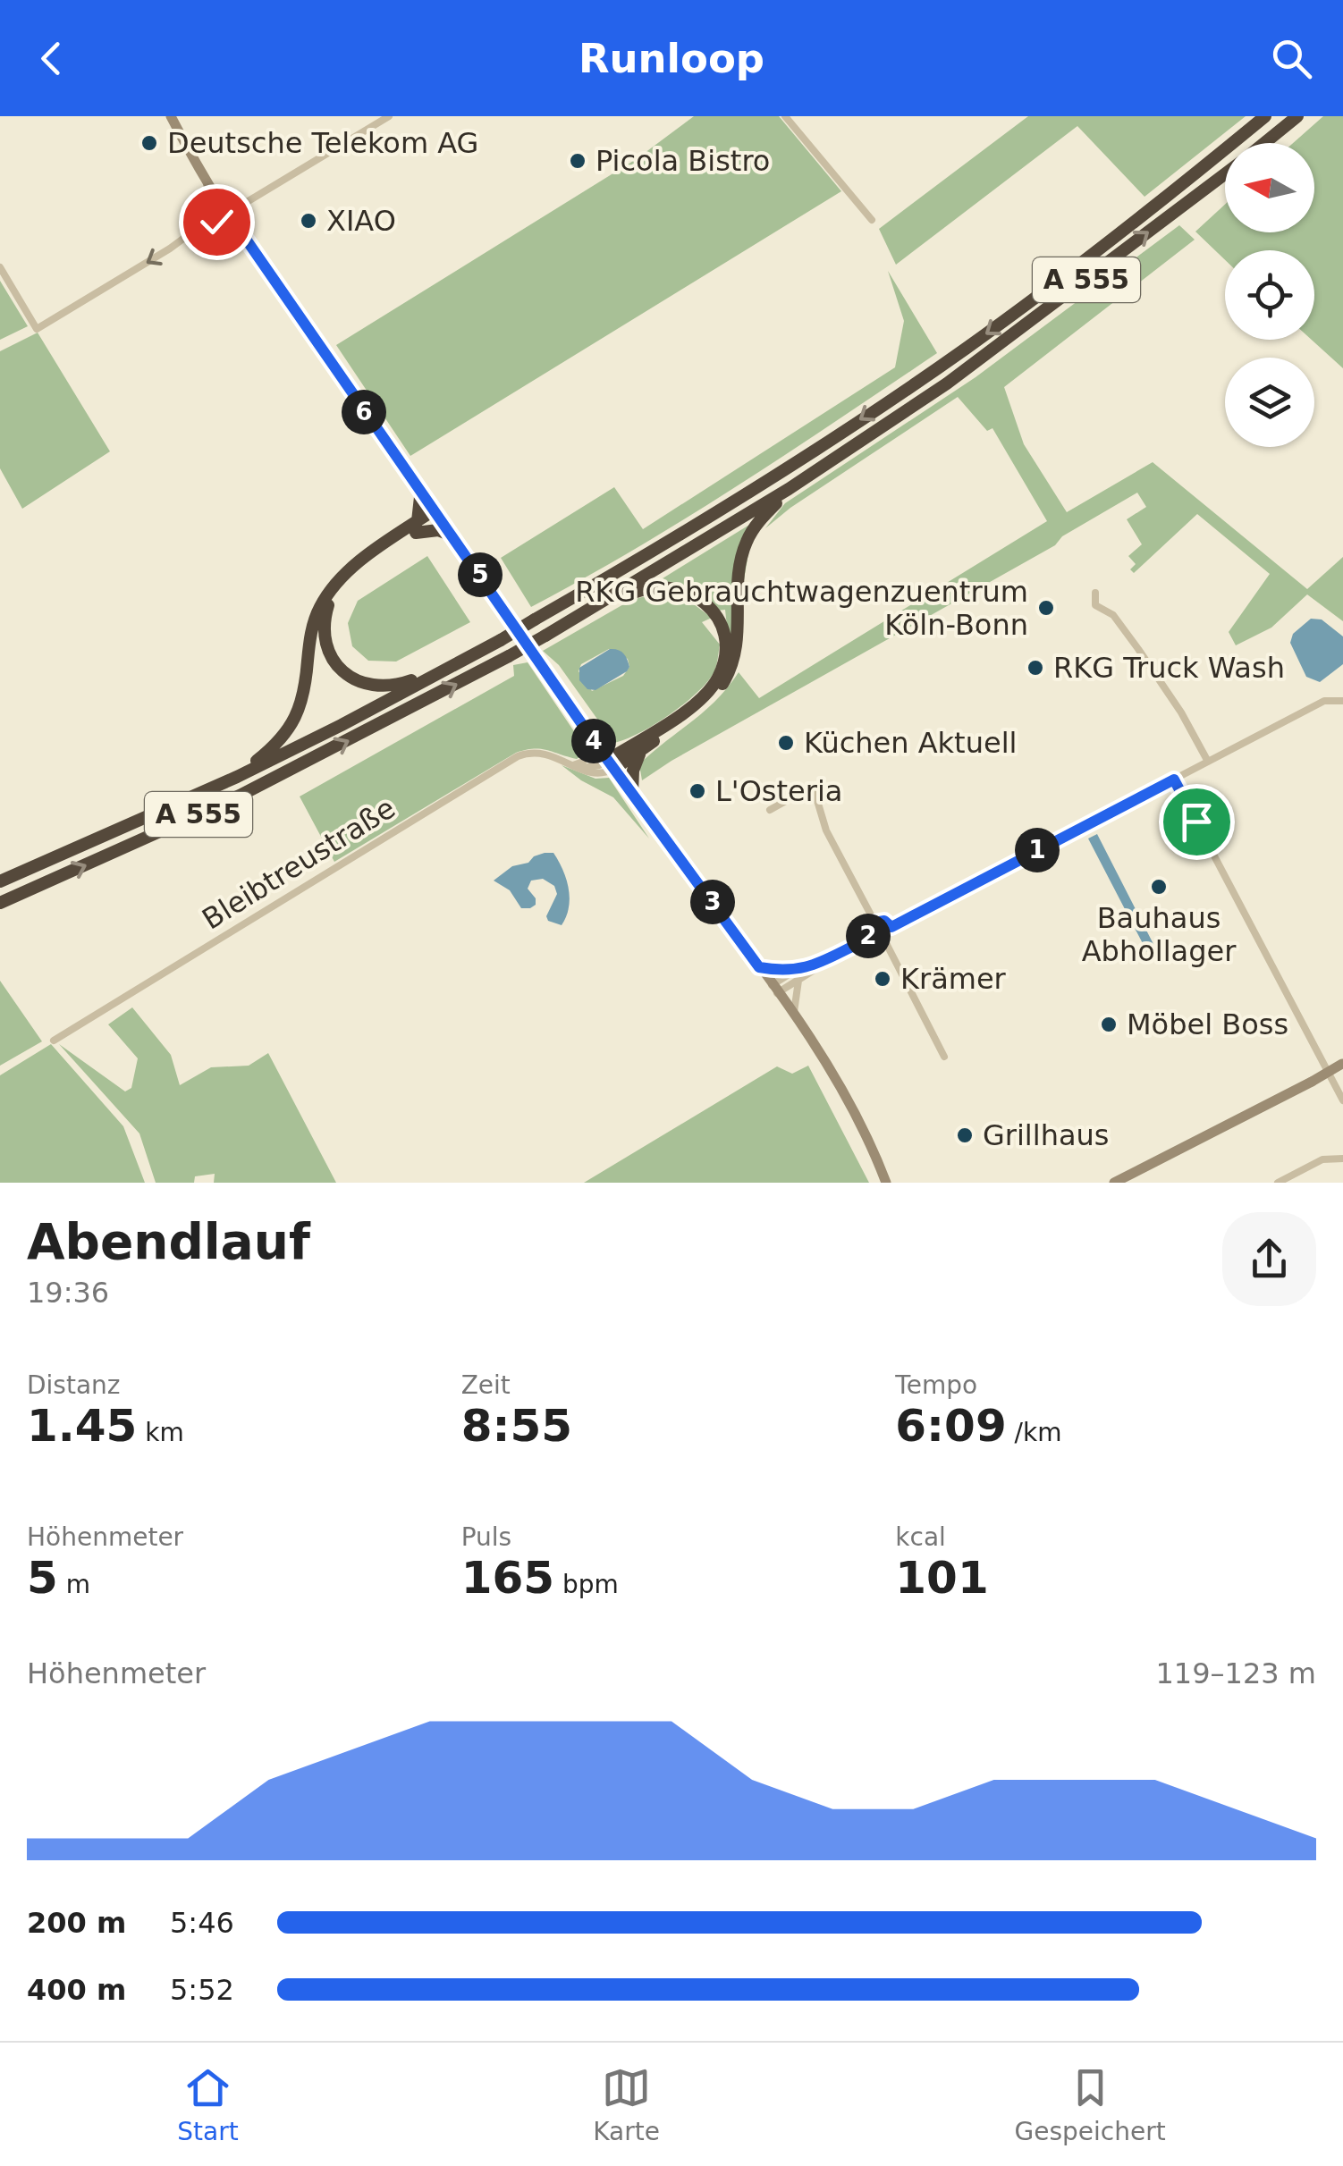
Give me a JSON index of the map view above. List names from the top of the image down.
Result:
{
  "streets": {
    "highway": ["A 555"],
    "street": ["Bleibtreustraße"]
  },
  "places": [
    "Deutsche Telekom AG",
    "Picola Bistro",
    "XIAO",
    "RKG Gebrauchtwagenzuentrum Köln-Bonn",
    "RKG Truck Wash",
    "Küchen Aktuell",
    "L'Osteria",
    "Bauhaus Abhollager",
    "Krämer",
    "Möbel Boss",
    "Grillhaus"
  ],
  "north": "left",
  "page": {
    "header": "Runloop",
    "pins": [
      "6",
      "5",
      "4",
      "1",
      "3",
      "2"
    ],
    "heading": ["Abendlauf", "19:36"],
    "stats": [
      ["Distanz", "1.45 km"],
      ["Zeit", "8:55"],
      ["Tempo", "6:09 /km"],
      ["Höhenmeter", "5 m"],
      ["Puls", "165 bpm"],
      ["kcal", "101"]
    ],
    "chart": ["Höhenmeter", "119–123 m"],
    "list": [
      {
        "name": "200 m",
        "note": "5:46"
      },
      {
        "name": "400 m",
        "note": "5:52"
      }
    ],
    "tabs": ["Start", "Karte", "Gespeichert"]
  }
}
